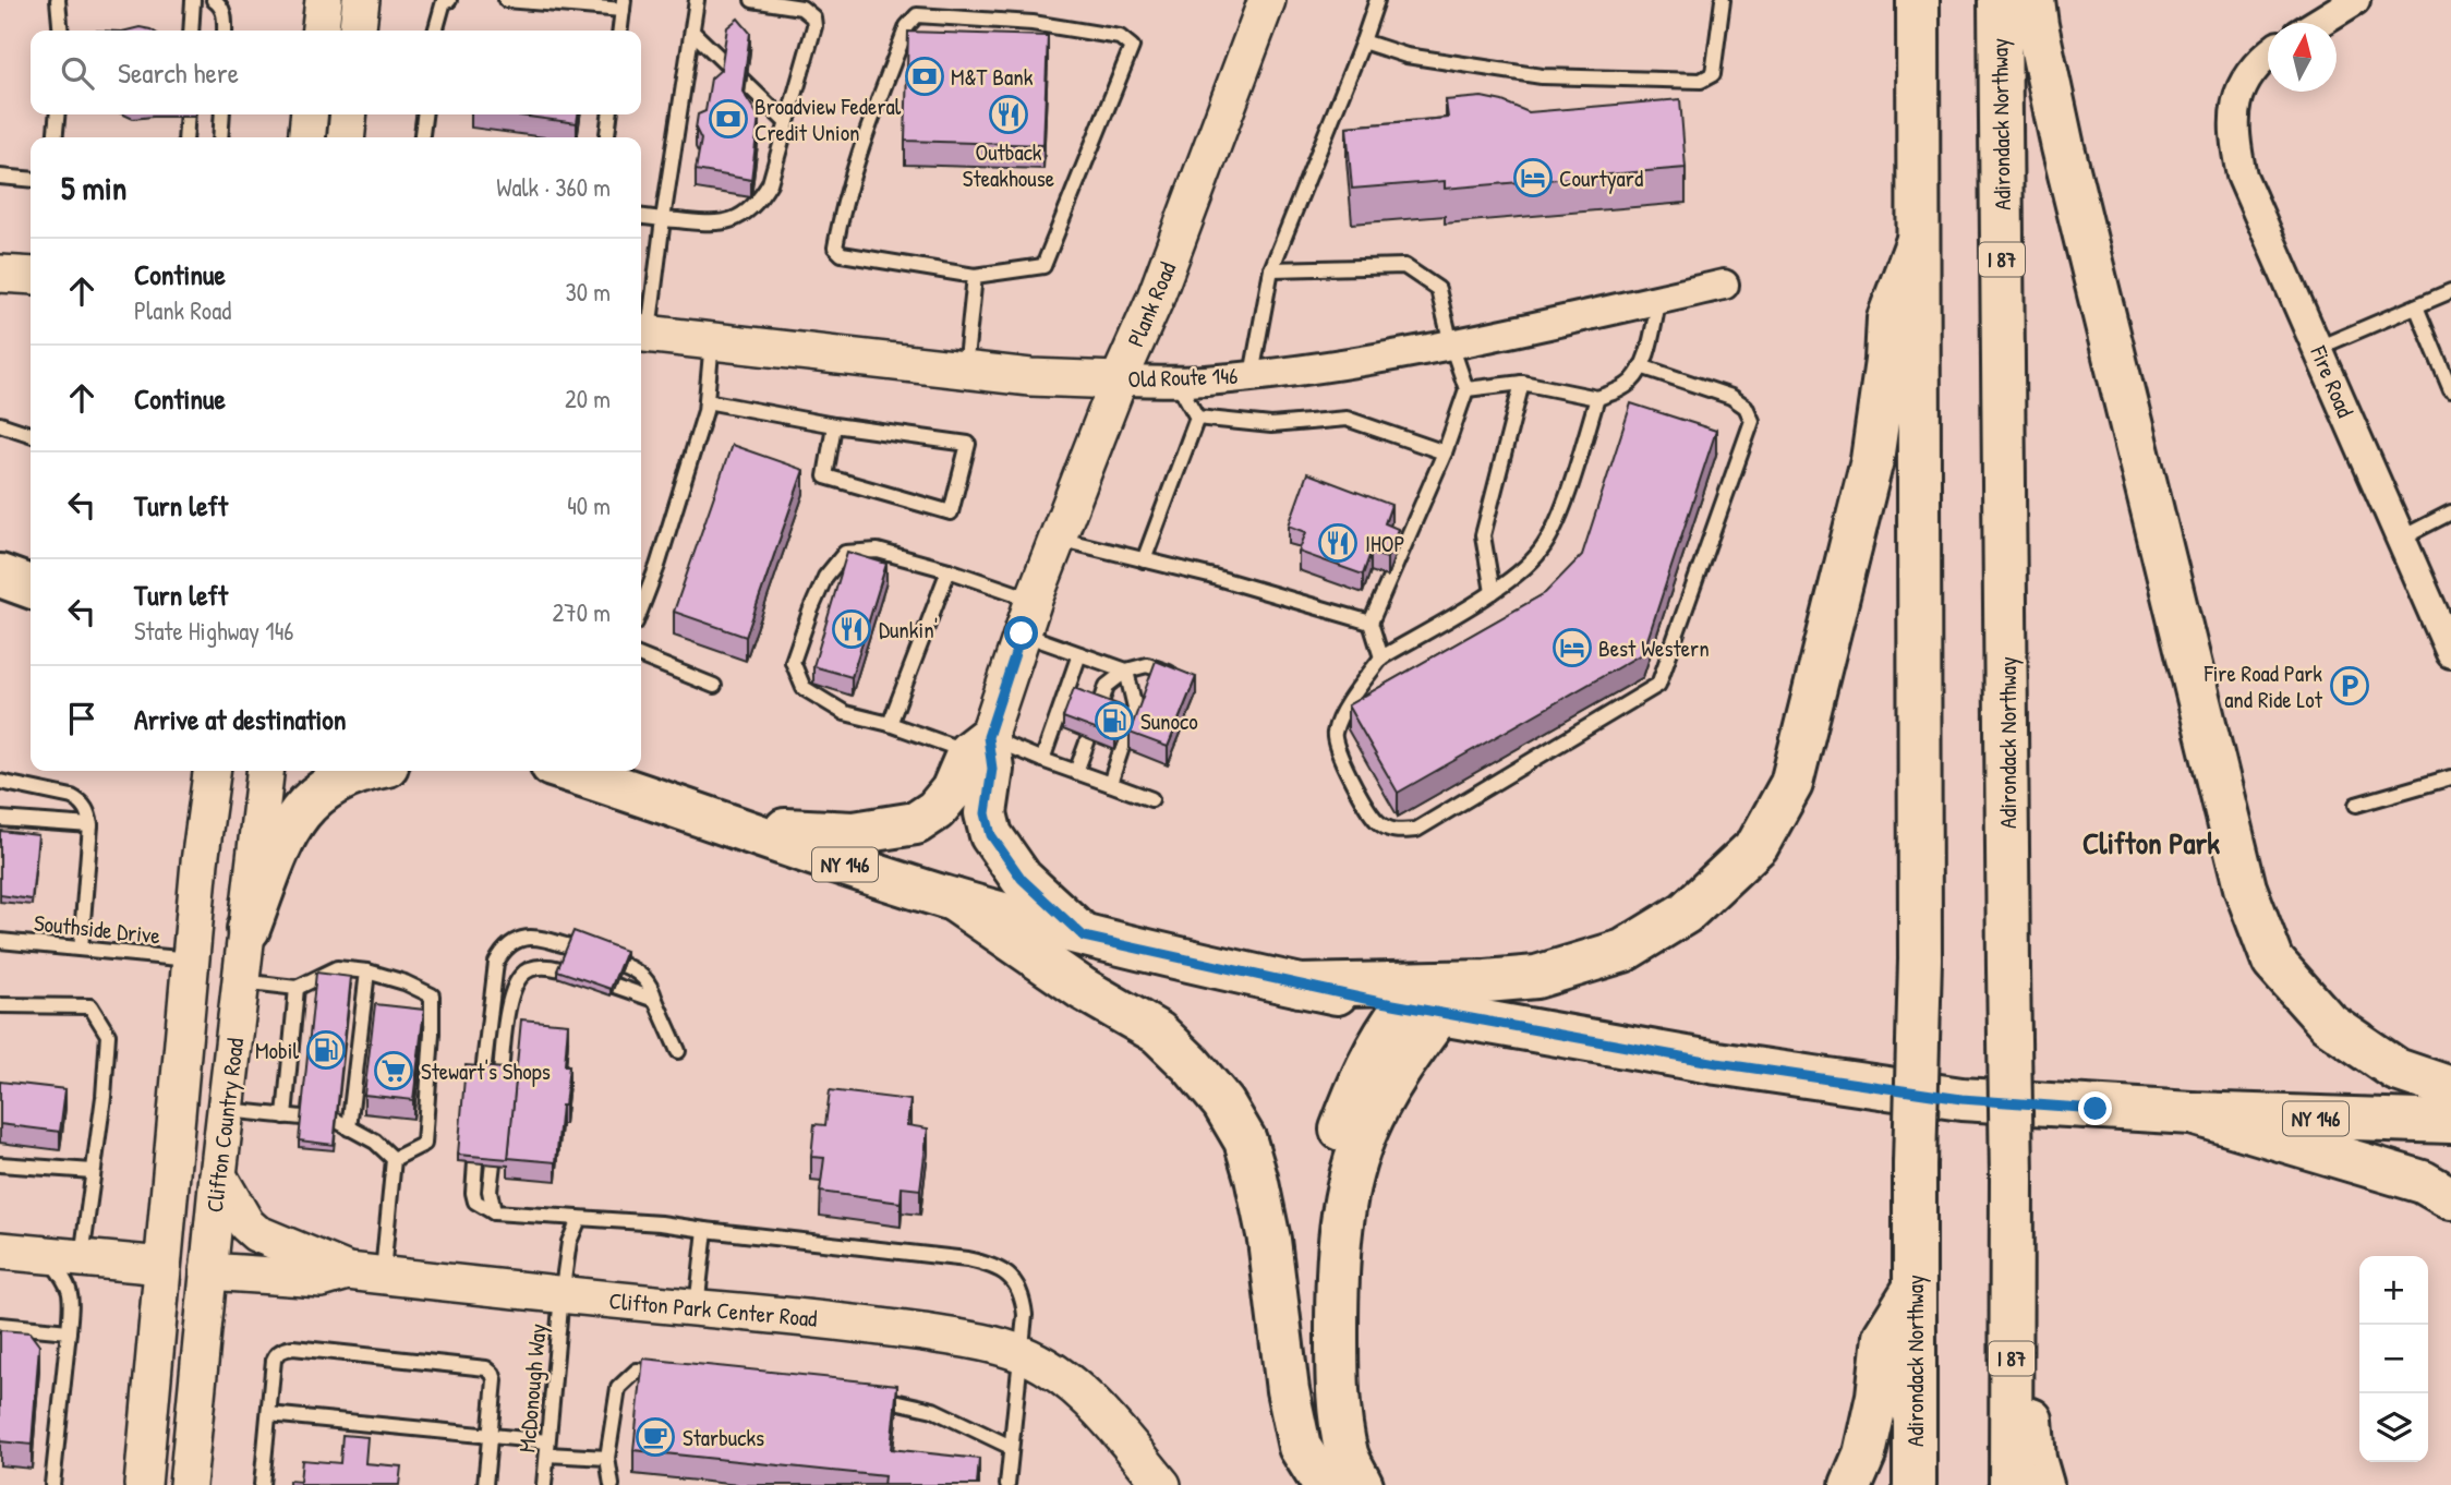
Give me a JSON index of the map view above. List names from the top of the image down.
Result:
{
  "streets": {
    "main road": ["Adirondack Northway", "I 87", "NY 146"],
    "street": [
      "Plank Road",
      "Old Route 146",
      "Fire Road",
      "Clifton Country Road",
      "Clifton Park Center Road"
    ],
    "lane": ["Southside Drive", "McDonough Way"]
  },
  "crossings": [
    ["Plank Road", "Old Route 146"],
    ["Southside Drive", "Clifton Country Road"],
    ["Clifton Country Road", "Clifton Park Center Road"],
    ["Clifton Park Center Road", "McDonough Way"]
  ],
  "districts": ["Clifton Park"],
  "places": {
    "bank": ["M&T Bank", "Broadview Federal Credit Union"],
    "restaurant": ["Outback Steakhouse", "IHOP", "Dunkin'"],
    "hotel": ["Courtyard", "Best Western"],
    "parking": ["Fire Road Park and Ride Lot"],
    "fuel station": ["Sunoco", "Mobil"],
    "supermarket": ["Stewart's Shops"],
    "cafe": ["Starbucks"]
  },
  "north": "top",
  "page": {
    "search": "Search here",
    "heading": ["5 min", "Walk · 360 m"],
    "list": [
      ["Continue", "Plank Road", "30 m"],
      ["Continue", "20 m"],
      ["Turn left", "40 m"],
      ["Turn left", "State Highway 146", "270 m"],
      "Arrive at destination"
    ],
    "map_buttons": ["+", "−"]
  }
}
